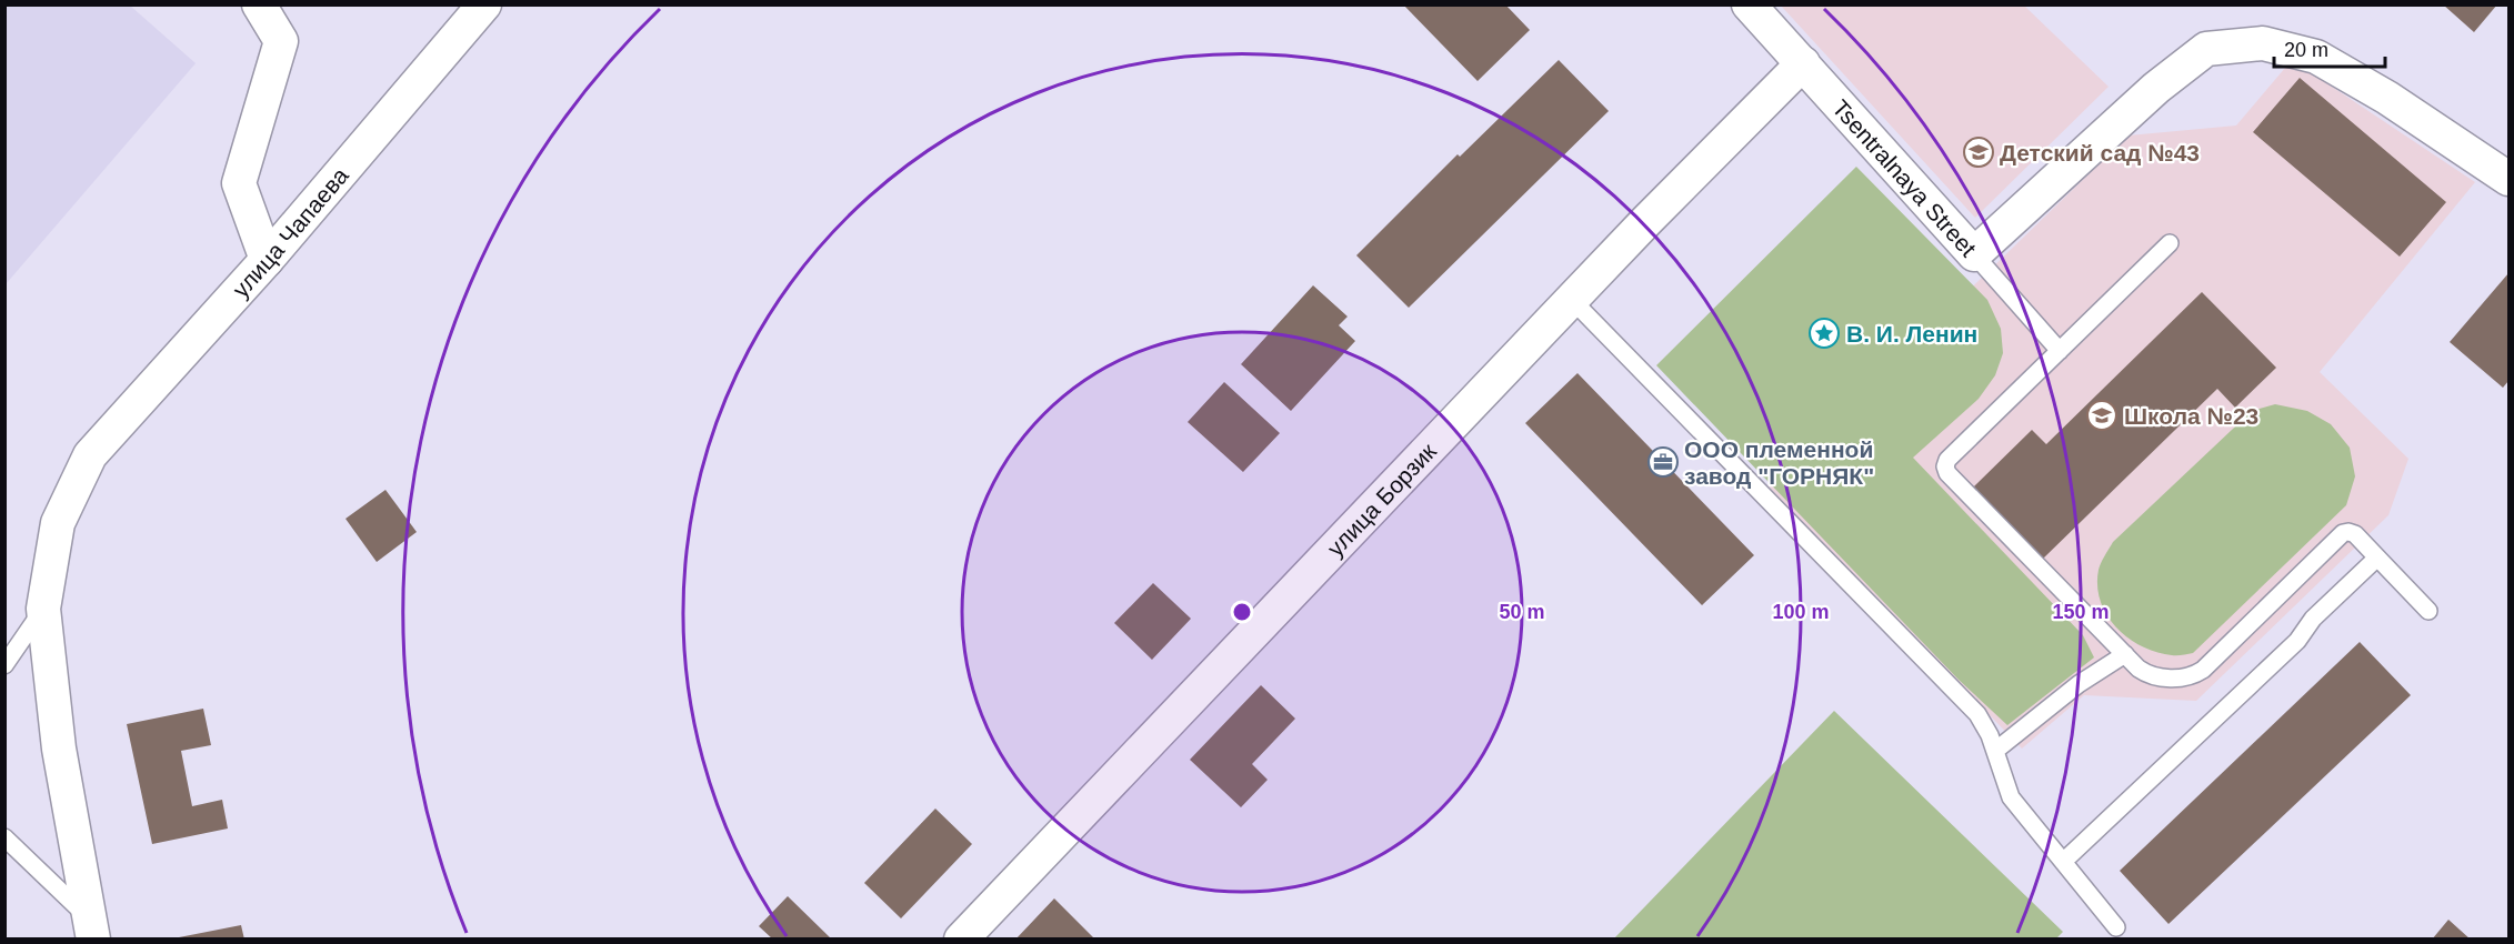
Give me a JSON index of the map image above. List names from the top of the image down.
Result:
{
  "streets": {
    "street": ["Tsentralnaya Street", "улица Чапаева", "улица Борзик"]
  },
  "crossings": [
    ["Tsentralnaya Street", "улица Борзик"]
  ],
  "places": {
    "school or university": ["Детский сад №43", "Школа №23"],
    "place": ["В. И. Ленин"],
    "office": ["ООО племенной завод \"ГОРНЯК\""]
  },
  "scale_bar": "20 m",
  "rings": ["50 m", "100 m", "150 m"]
}
